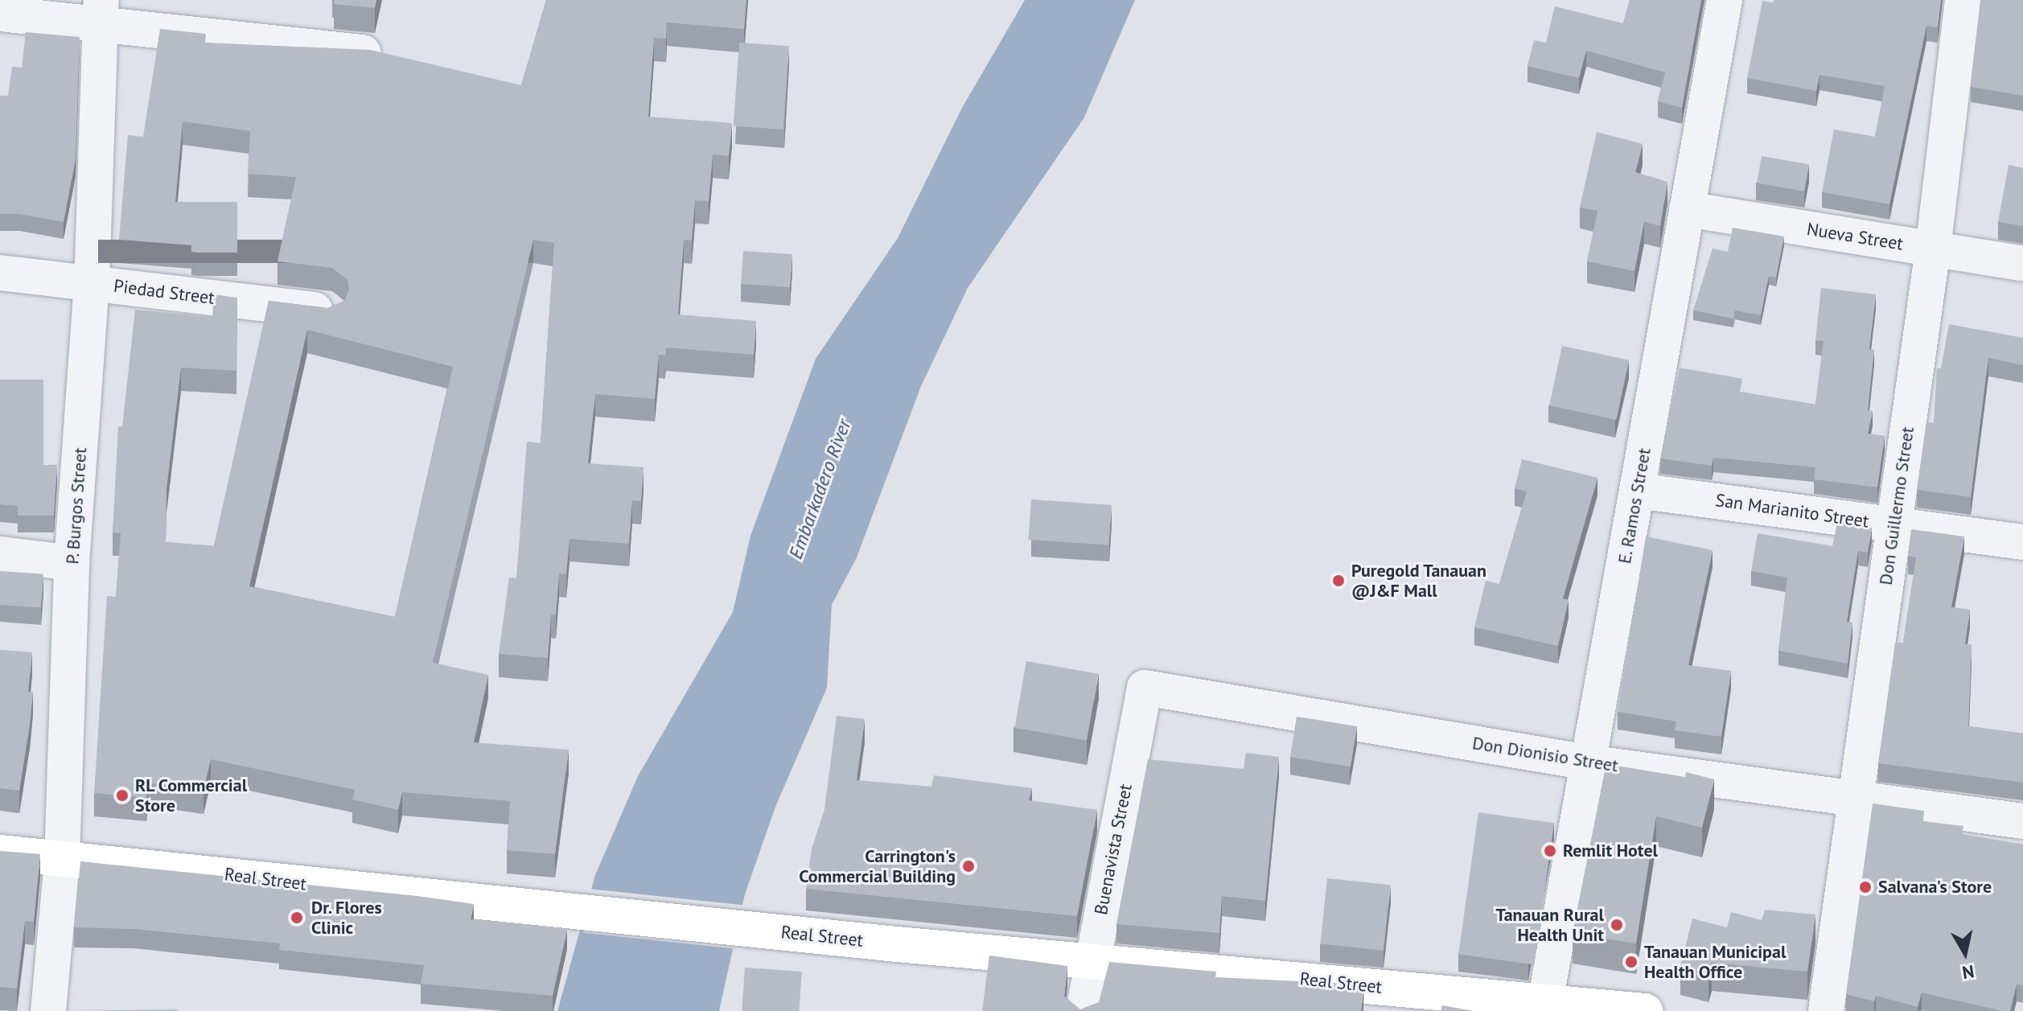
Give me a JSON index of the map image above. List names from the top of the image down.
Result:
{
  "streets": {
    "main road": ["Real Street"],
    "street": [
      "Nueva Street",
      "Piedad Street",
      "P. Burgos Street",
      "E. Ramos Street",
      "Don Guillermo Street",
      "San Marianito Street",
      "Don Dionisio Street",
      "Buenavista Street"
    ]
  },
  "crossings": [
    ["Nueva Street", "E. Ramos Street"],
    ["Nueva Street", "Don Guillermo Street"],
    ["Piedad Street", "P. Burgos Street"],
    ["P. Burgos Street", "Real Street"],
    ["E. Ramos Street", "San Marianito Street"],
    ["E. Ramos Street", "Don Dionisio Street"],
    ["E. Ramos Street", "Real Street"],
    ["Don Guillermo Street", "San Marianito Street"],
    ["Don Guillermo Street", "Don Dionisio Street"],
    ["Don Dionisio Street", "Buenavista Street"],
    ["Buenavista Street", "Real Street"]
  ],
  "water": ["Embarkadero River"],
  "places": [
    "Puregold Tanauan @J&F Mall",
    "RL Commercial Store",
    "Remlit Hotel",
    "Carrington's Commercial Building",
    "Salvana's Store",
    "Dr. Flores Clinic",
    "Tanauan Rural Health Unit",
    "Tanauan Municipal Health Office"
  ],
  "north": "bottom"
}
